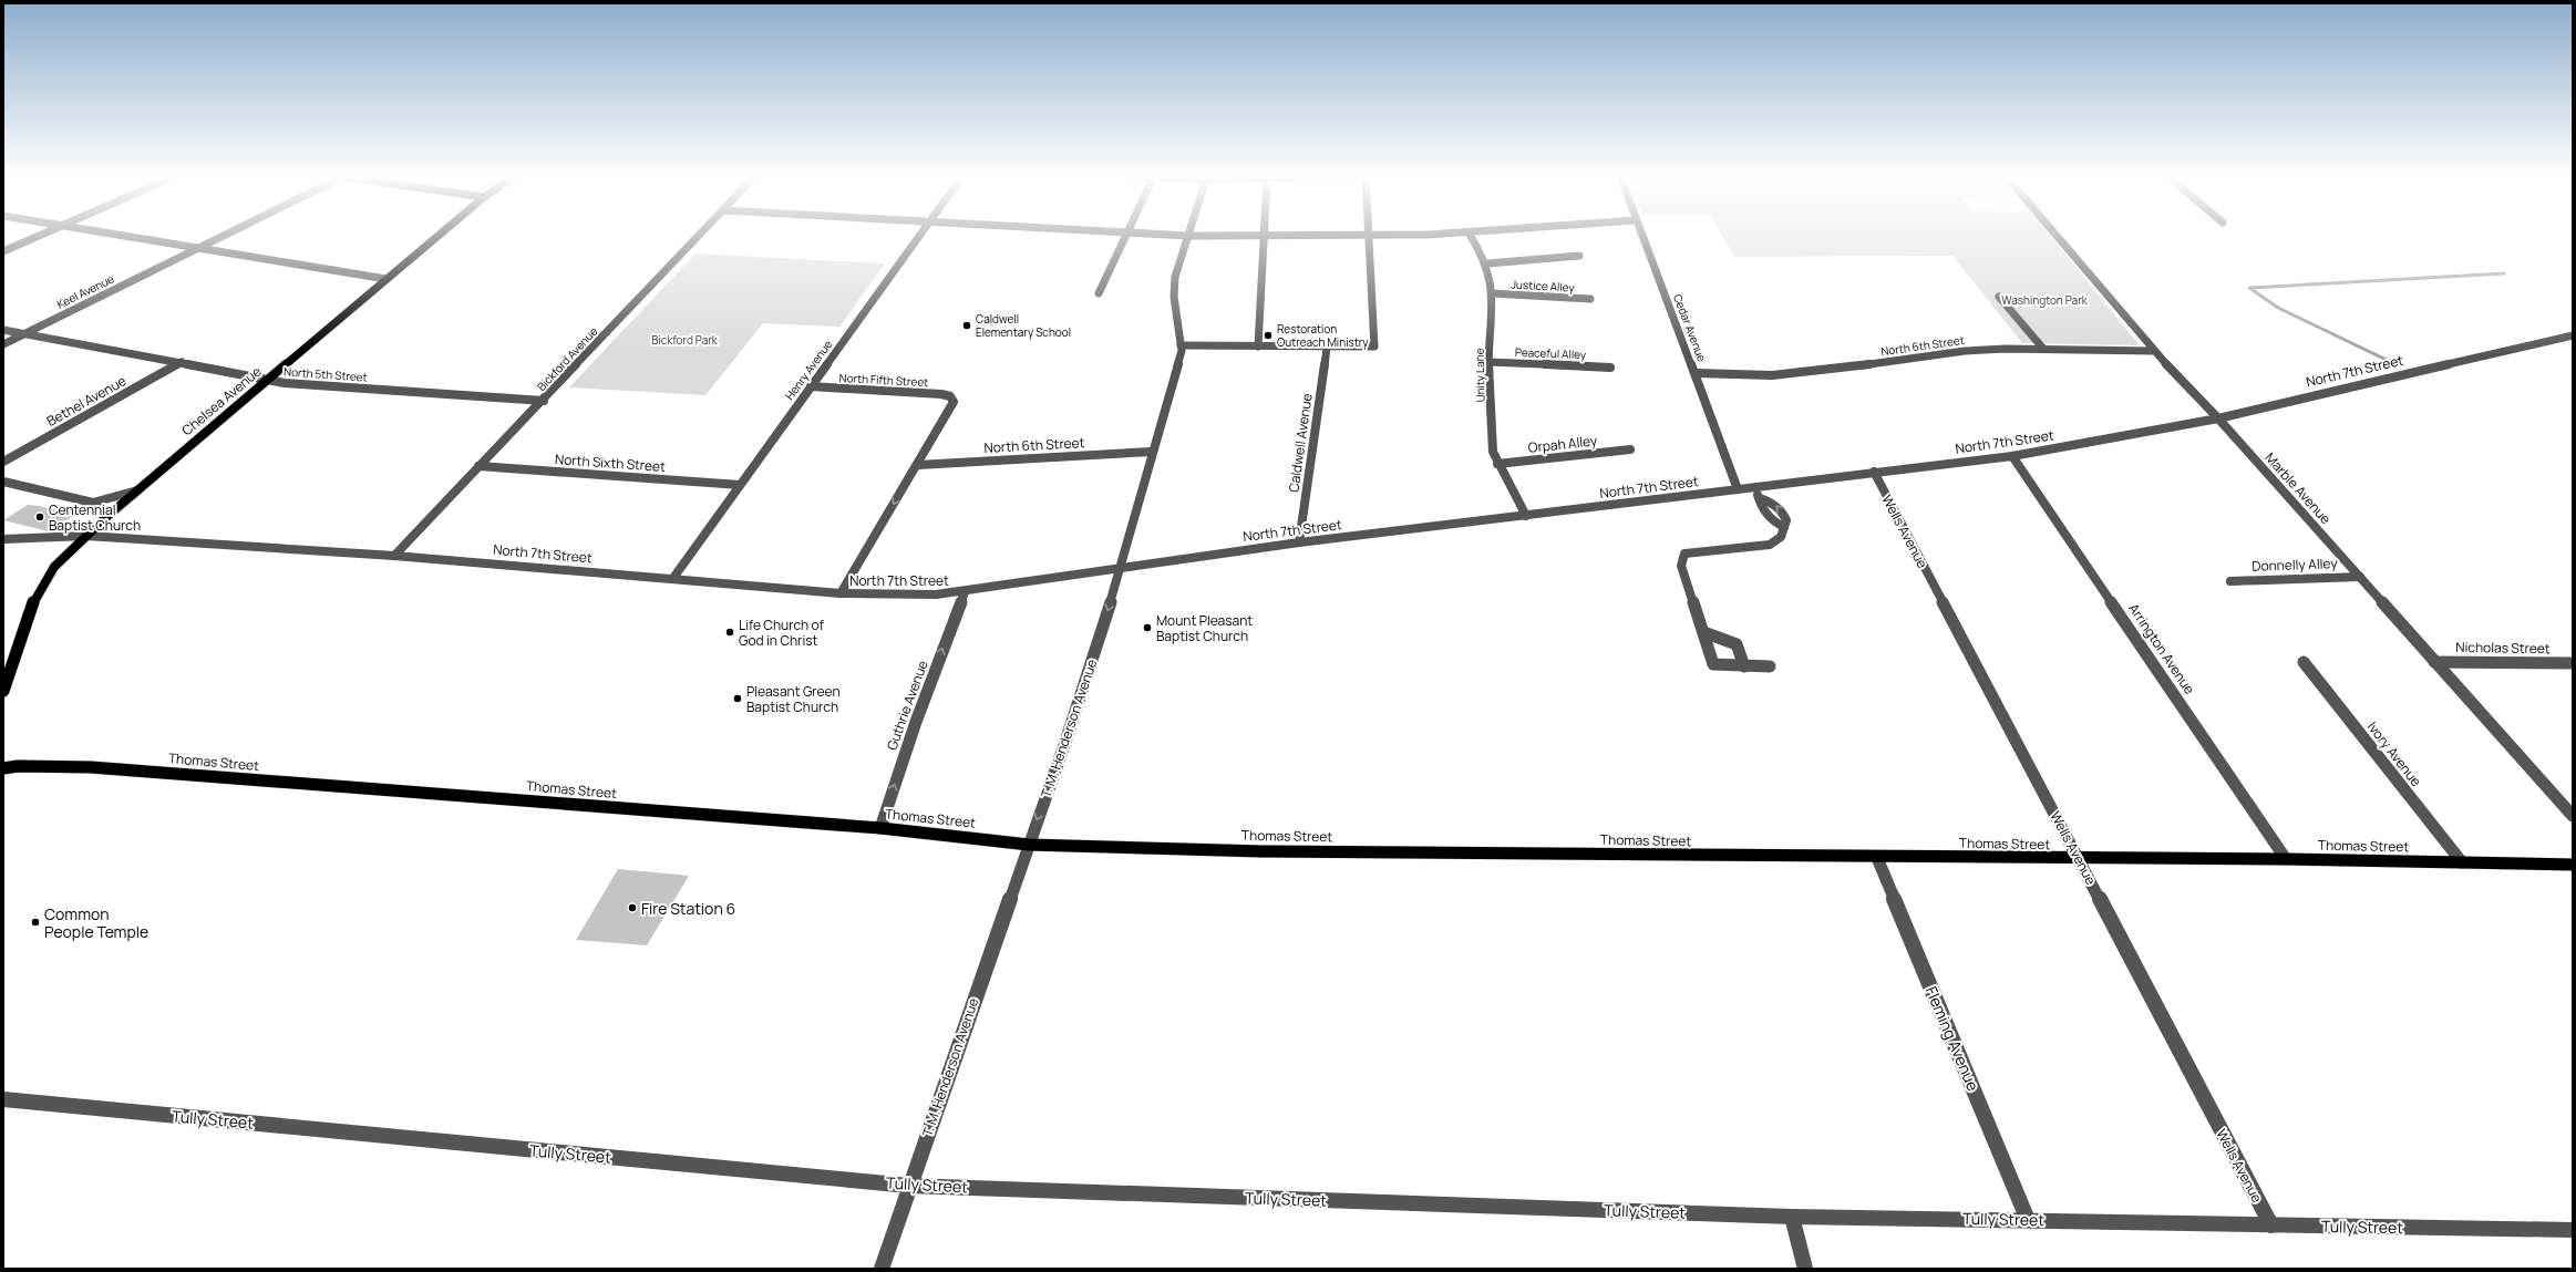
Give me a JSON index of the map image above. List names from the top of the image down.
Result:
{
  "streets": {
    "main road": ["Chelsea Avenue", "Thomas Street"],
    "street": [
      "Justice Alley",
      "Keel Avenue",
      "Cedar Avenue",
      "North 6th Street",
      "Peaceful Alley",
      "Bickford Avenue",
      "Henry Avenue",
      "North 7th Street",
      "North 5th Street",
      "Unity Lane",
      "North Fifth Street",
      "Bethel Avenue",
      "Caldwell Avenue",
      "Orpah Alley",
      "North Sixth Street",
      "Marble Avenue",
      "Wells Avenue",
      "Donnelly Alley",
      "Nicholas Street",
      "Arrington Avenue",
      "Guthrie Avenue",
      "T. M. Henderson Avenue",
      "Ivory Avenue",
      "Fleming Avenue",
      "Tully Street"
    ]
  },
  "crossings": [
    ["Justice Alley", "Unity Lane"],
    ["Keel Avenue", "North 5th Street"],
    ["Cedar Avenue", "North 6th Street"],
    ["Cedar Avenue", "North 7th Street"],
    ["North 6th Street", "North Fifth Street"],
    ["North 6th Street", "Marble Avenue"],
    ["North 6th Street", "T. M. Henderson Avenue"],
    ["Peaceful Alley", "Unity Lane"],
    ["Bickford Avenue", "North 7th Street"],
    ["Bickford Avenue", "North 5th Street"],
    ["Bickford Avenue", "North Sixth Street"],
    ["Henry Avenue", "North 7th Street"],
    ["Henry Avenue", "North Fifth Street"],
    ["Henry Avenue", "North Sixth Street"],
    ["North 7th Street", "Unity Lane"],
    ["North 7th Street", "Chelsea Avenue"],
    ["North 7th Street", "Caldwell Avenue"],
    ["North 7th Street", "Marble Avenue"],
    ["North 7th Street", "Wells Avenue"],
    ["North 7th Street", "Arrington Avenue"],
    ["North 7th Street", "Guthrie Avenue"],
    ["North 7th Street", "T. M. Henderson Avenue"],
    ["North 5th Street", "Bethel Avenue"],
    ["North 5th Street", "Chelsea Avenue"],
    ["Unity Lane", "Orpah Alley"],
    ["Marble Avenue", "Donnelly Alley"],
    ["Marble Avenue", "Nicholas Street"],
    ["Wells Avenue", "Thomas Street"],
    ["Wells Avenue", "Tully Street"],
    ["Arrington Avenue", "Thomas Street"],
    ["Guthrie Avenue", "Thomas Street"],
    ["T. M. Henderson Avenue", "Thomas Street"],
    ["T. M. Henderson Avenue", "Tully Street"],
    ["Ivory Avenue", "Thomas Street"],
    ["Thomas Street", "Fleming Avenue"],
    ["Fleming Avenue", "Tully Street"]
  ],
  "one_way": ["Guthrie Avenue"],
  "parks": ["Washington Park", "Bickford Park"],
  "places": [
    "Caldwell Elementary School",
    "Restoration Outreach Ministry",
    "Centennial Baptist Church",
    "Mount Pleasant Baptist Church",
    "Life Church of God in Christ",
    "Pleasant Green Baptist Church",
    "Fire Station 6",
    "Common People Temple"
  ]
}
